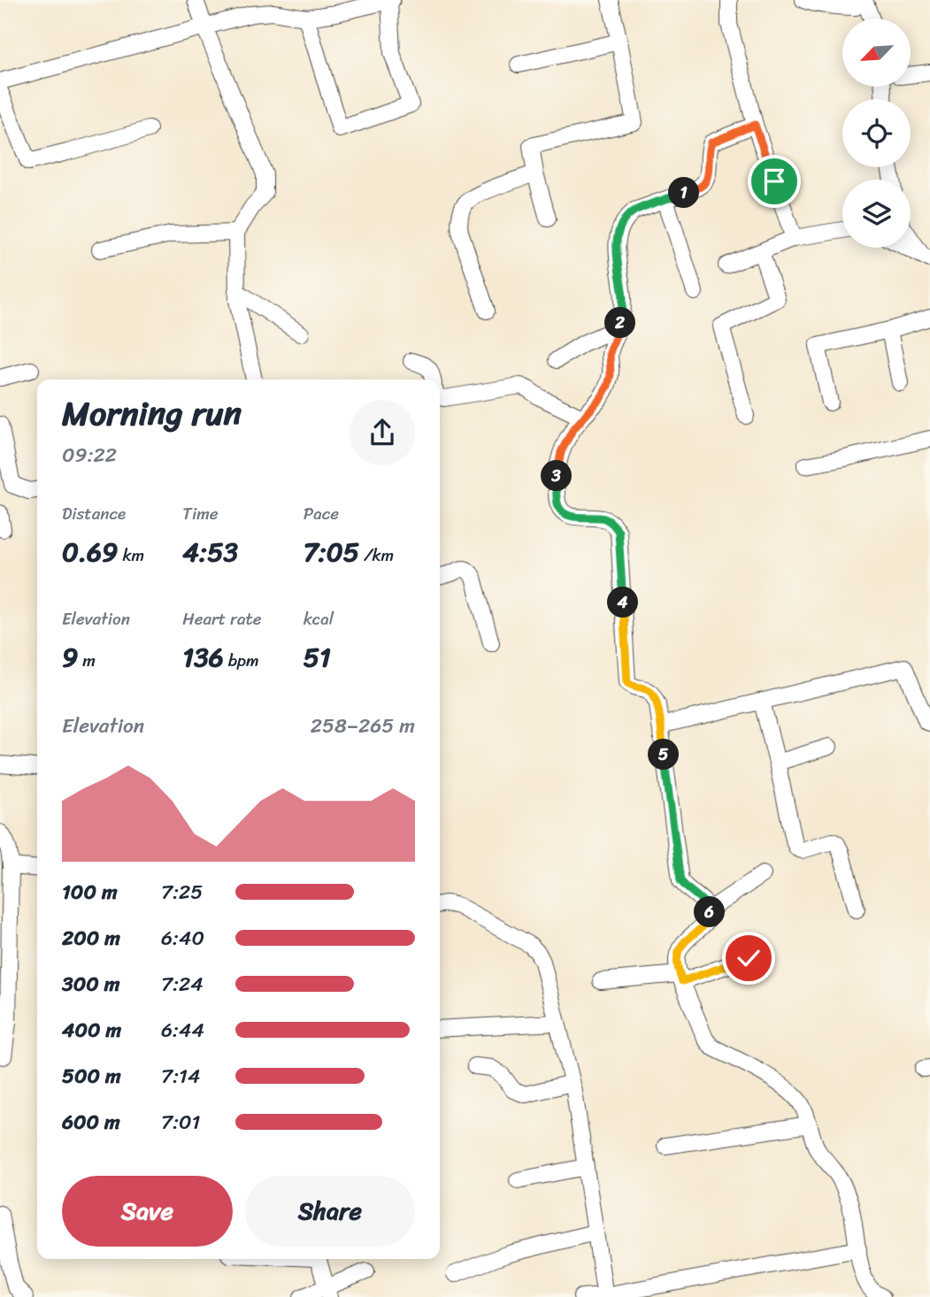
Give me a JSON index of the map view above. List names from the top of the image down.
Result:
{
  "north": "bottom left",
  "page": {
    "pins": [
      "1",
      "2",
      "3",
      "4",
      "5",
      "6"
    ],
    "heading": ["Morning run", "09:22"],
    "stats": [
      ["Distance", "0.69 km"],
      ["Time", "4:53"],
      ["Pace", "7:05 /km"],
      ["Elevation", "9 m"],
      ["Heart rate", "136 bpm"],
      ["kcal", "51"]
    ],
    "chart": ["Elevation", "258–265 m"],
    "list": [
      {
        "name": "100 m",
        "note": "7:25"
      },
      {
        "name": "200 m",
        "note": "6:40"
      },
      {
        "name": "300 m",
        "note": "7:24"
      },
      {
        "name": "400 m",
        "note": "6:44"
      },
      {
        "name": "500 m",
        "note": "7:14"
      },
      {
        "name": "600 m",
        "note": "7:01"
      }
    ],
    "buttons": ["Save", "Share"]
  }
}
